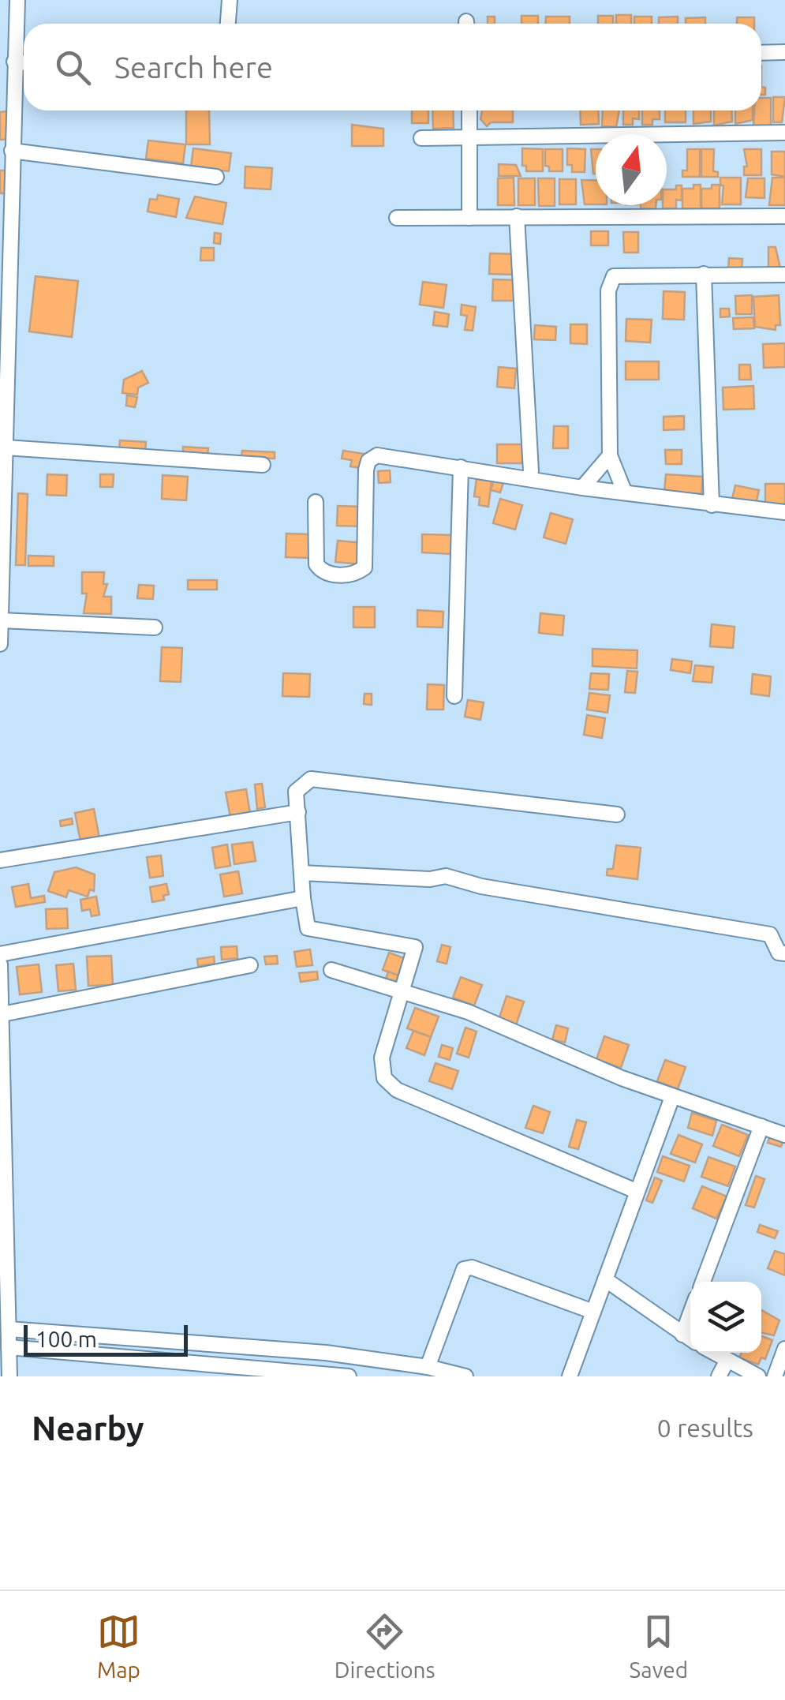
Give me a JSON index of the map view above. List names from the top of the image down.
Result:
{
  "scale_bar": "100 m",
  "north": "top",
  "page": {
    "search": "Search here",
    "scale": "100 m",
    "heading": ["Nearby", "0 results"],
    "nav": ["Map", "Directions", "Saved"]
  }
}
